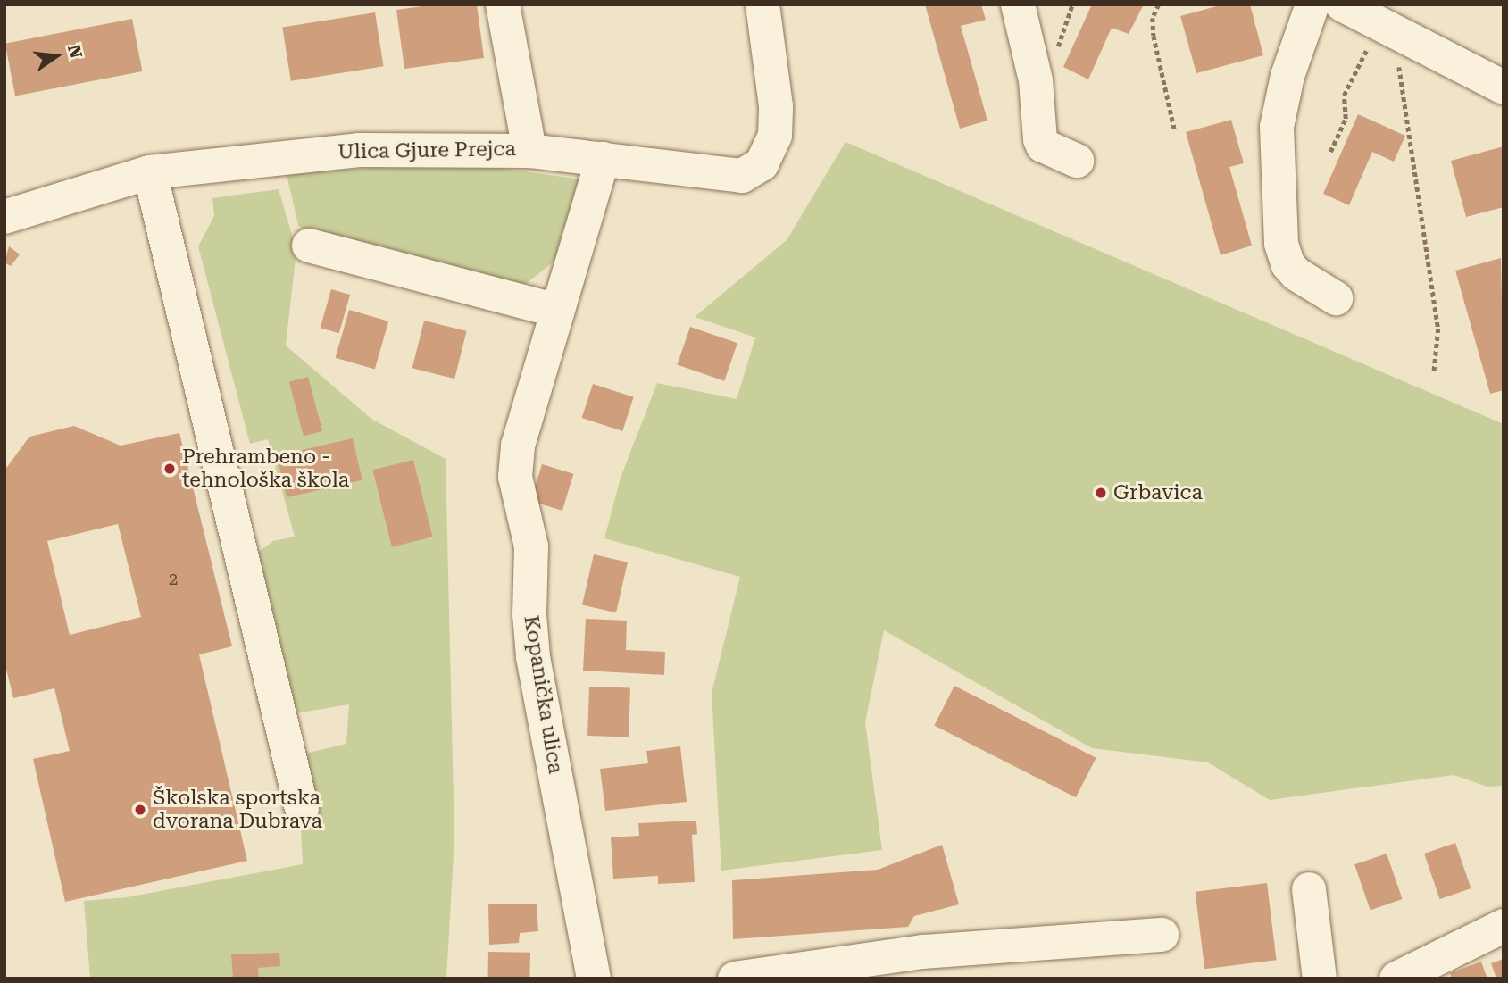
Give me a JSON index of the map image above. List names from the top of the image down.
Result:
{
  "streets": {
    "street": ["Ulica Gjure Prejca", "Kopanička ulica"]
  },
  "crossings": [
    ["Ulica Gjure Prejca", "Kopanička ulica"]
  ],
  "places": ["Prehrambeno - tehnološka škola", "Grbavica", "Školska sportska dvorana Dubrava"],
  "house_numbers": ["2"],
  "north": "right"
}
